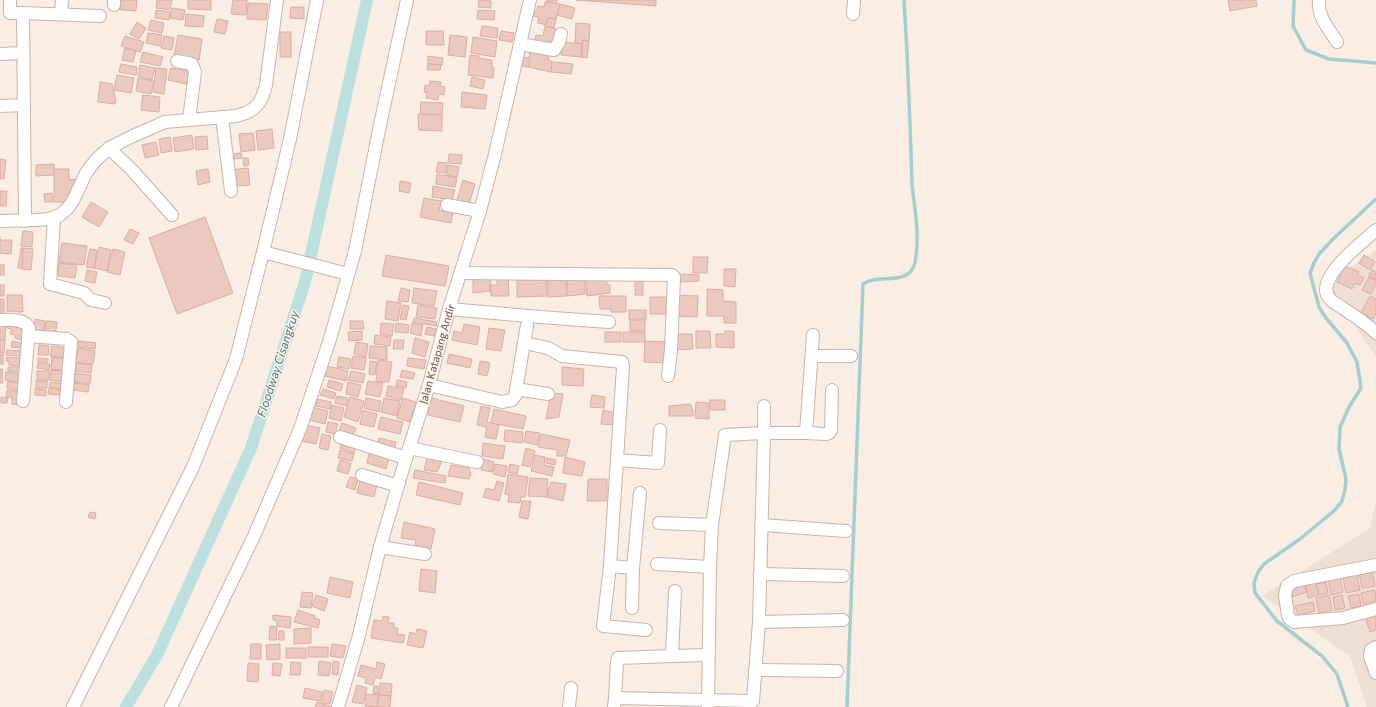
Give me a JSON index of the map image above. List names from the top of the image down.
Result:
{
  "streets": {
    "street": ["Jalan Katapang Andir"]
  },
  "water": ["Floodway Cisangkuy"]
}
